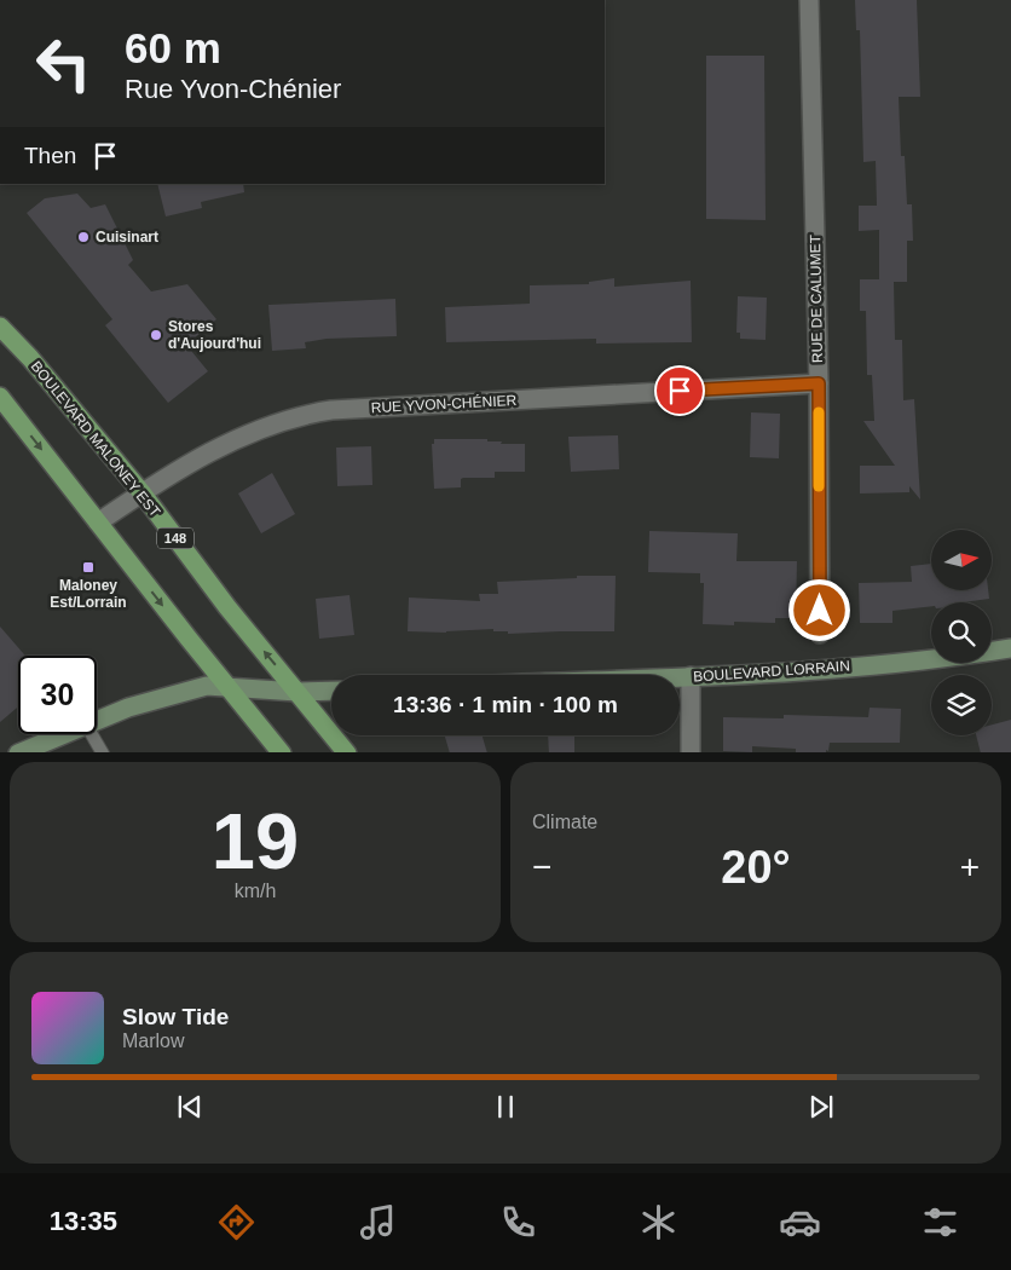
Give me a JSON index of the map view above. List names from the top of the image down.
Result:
{
  "streets": {
    "main road": ["BOULEVARD MALONEY EST", "148", "BOULEVARD LORRAIN"],
    "street": ["RUE DE CALUMET", "RUE YVON-CHÉNIER"]
  },
  "crossings": [
    ["RUE DE CALUMET", "RUE YVON-CHÉNIER"],
    ["RUE YVON-CHÉNIER", "BOULEVARD MALONEY EST"]
  ],
  "places": {
    "other": ["Cuisinart", "Stores d'Aujourd'hui"],
    "transit": ["Maloney Est/Lorrain"]
  },
  "north": "right",
  "page": {
    "turn": ["60 m", "Rue Yvon-Chénier"],
    "then": "Then",
    "limit": "30",
    "trip": "13:36 · 1 min · 100 m",
    "tile": [
      ["19", "km/h"],
      "Climate"
    ],
    "heat": ["−", "20°", "+"],
    "song": ["Slow Tide", "Marlow"],
    "tabs": "13:35"
  }
}
